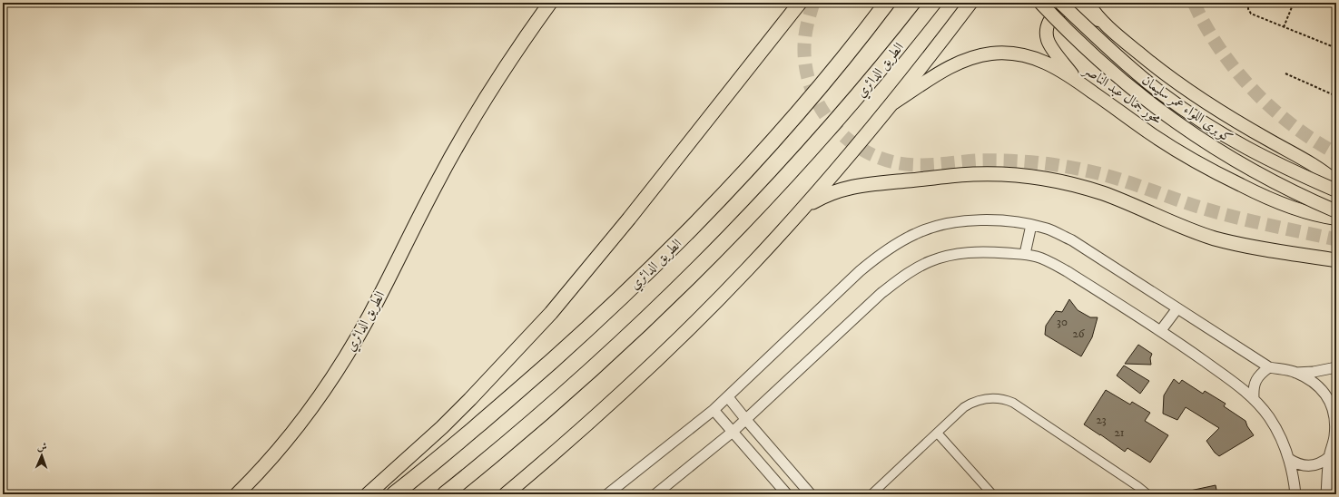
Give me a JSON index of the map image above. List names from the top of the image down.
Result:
{
  "streets": {
    "highway": ["الطريق الدائري"],
    "main road": ["محور جمال عبد الناصر", "كوبرى اللواء عمر سليمان"]
  },
  "house_numbers": [
    "30",
    "26",
    "23",
    "21"
  ],
  "north": "top"
}
